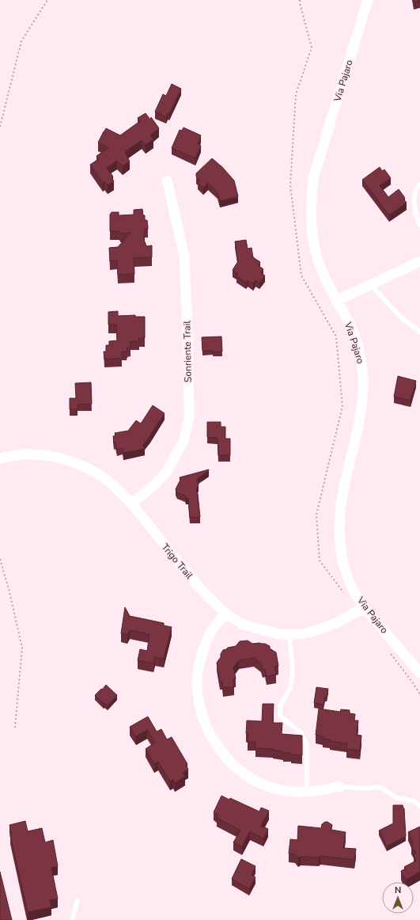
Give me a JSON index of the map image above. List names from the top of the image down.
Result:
{
  "streets": {
    "street": ["Via Pajaro", "Sonriente Trail", "Trigo Trail"]
  },
  "crossings": [
    ["Via Pajaro", "Trigo Trail"],
    ["Sonriente Trail", "Trigo Trail"]
  ],
  "north": "top"
}
